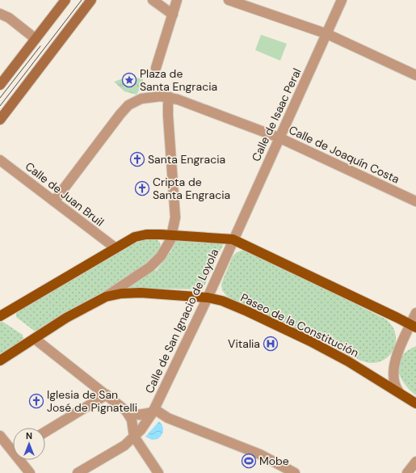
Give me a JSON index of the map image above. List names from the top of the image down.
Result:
{
  "streets": {
    "main road": ["Paseo de la Constitución"],
    "street": [
      "Calle de Isaac Peral",
      "Calle de Joaquín Costa",
      "Calle de Juan Bruil",
      "Calle de San Ignacio de Loyola"
    ]
  },
  "crossings": [
    ["Calle de Isaac Peral", "Calle de Joaquín Costa"],
    ["Calle de Isaac Peral", "Calle de San Ignacio de Loyola"],
    ["Calle de Joaquín Costa", "Paseo de la Constitución"],
    ["Calle de San Ignacio de Loyola", "Paseo de la Constitución"]
  ],
  "places": {
    "place": ["Plaza de Santa Engracia"],
    "church": ["Santa Engracia", "Cripta de Santa Engracia", "Iglesia de San José de Pignatelli"],
    "hospital": ["Vitalia"],
    "sports": ["Mobe"]
  },
  "north": "top"
}
